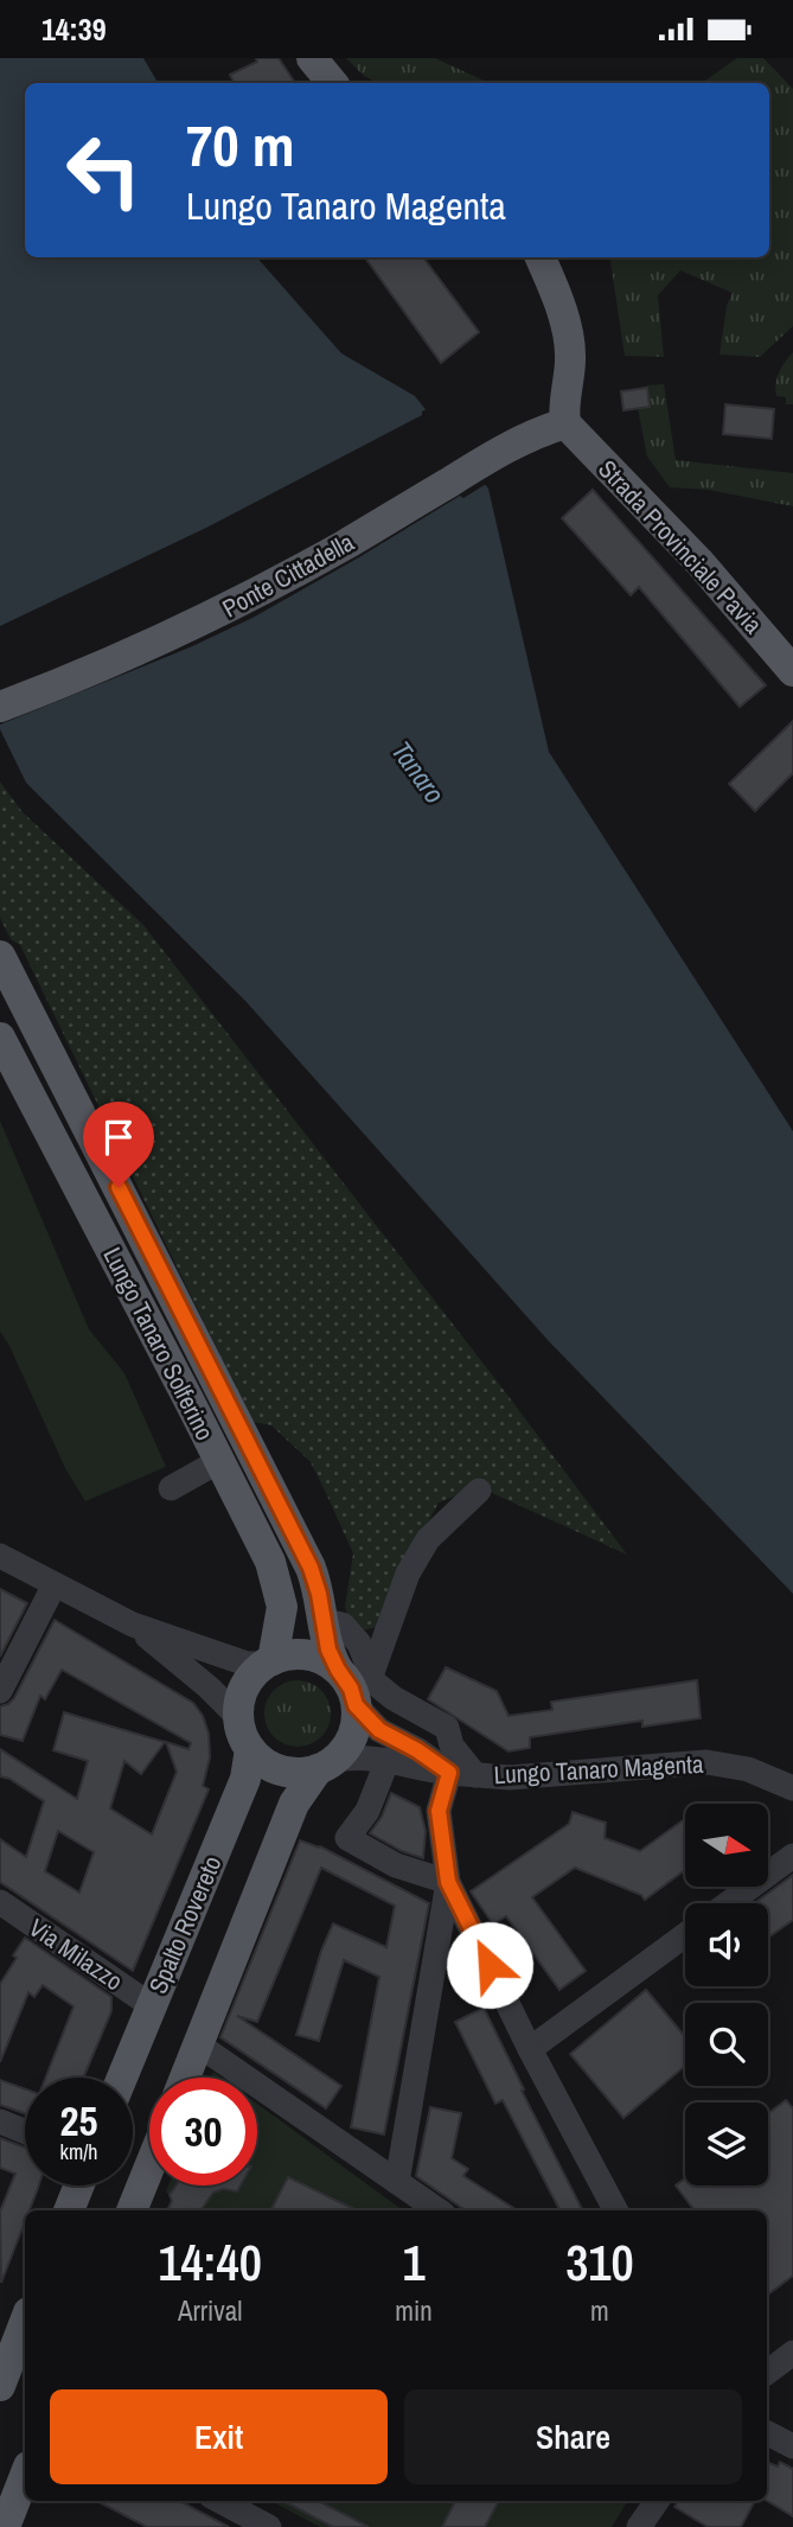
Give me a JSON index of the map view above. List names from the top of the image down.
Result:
{
  "streets": {
    "main road": [
      "Strada Provinciale Pavia",
      "Ponte Cittadella",
      "Lungo Tanaro Solferino",
      "Spalto Rovereto"
    ],
    "street": ["Lungo Tanaro Magenta", "Via Milazzo"]
  },
  "crossings": [
    ["Strada Provinciale Pavia", "Ponte Cittadella"],
    ["Lungo Tanaro Solferino", "Lungo Tanaro Magenta"],
    ["Lungo Tanaro Solferino", "Spalto Rovereto"],
    ["Lungo Tanaro Magenta", "Spalto Rovereto"],
    ["Spalto Rovereto", "Via Milazzo"]
  ],
  "water": ["Tanaro"],
  "north": "right",
  "page": {
    "status": "14:39",
    "turn": ["70 m", "Lungo Tanaro Magenta"],
    "speed": "25 km/h",
    "limit": "30",
    "eta": [
      "14:40",
      "Arrival",
      "1",
      "min",
      "310",
      "m"
    ],
    "buttons": ["Exit", "Share"]
  }
}
